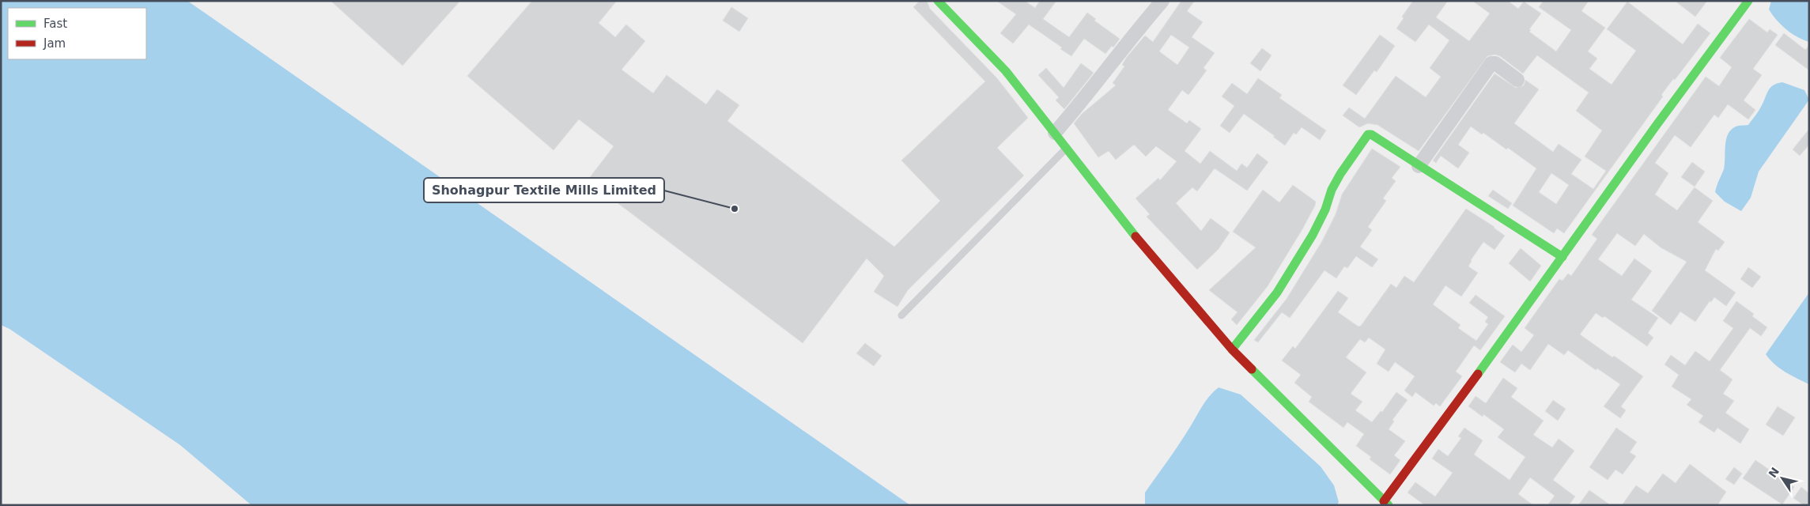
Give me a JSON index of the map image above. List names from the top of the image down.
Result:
{
  "places": ["Shohagpur Textile Mills Limited"],
  "legend": ["Fast", "Jam"],
  "north": "top left"
}
